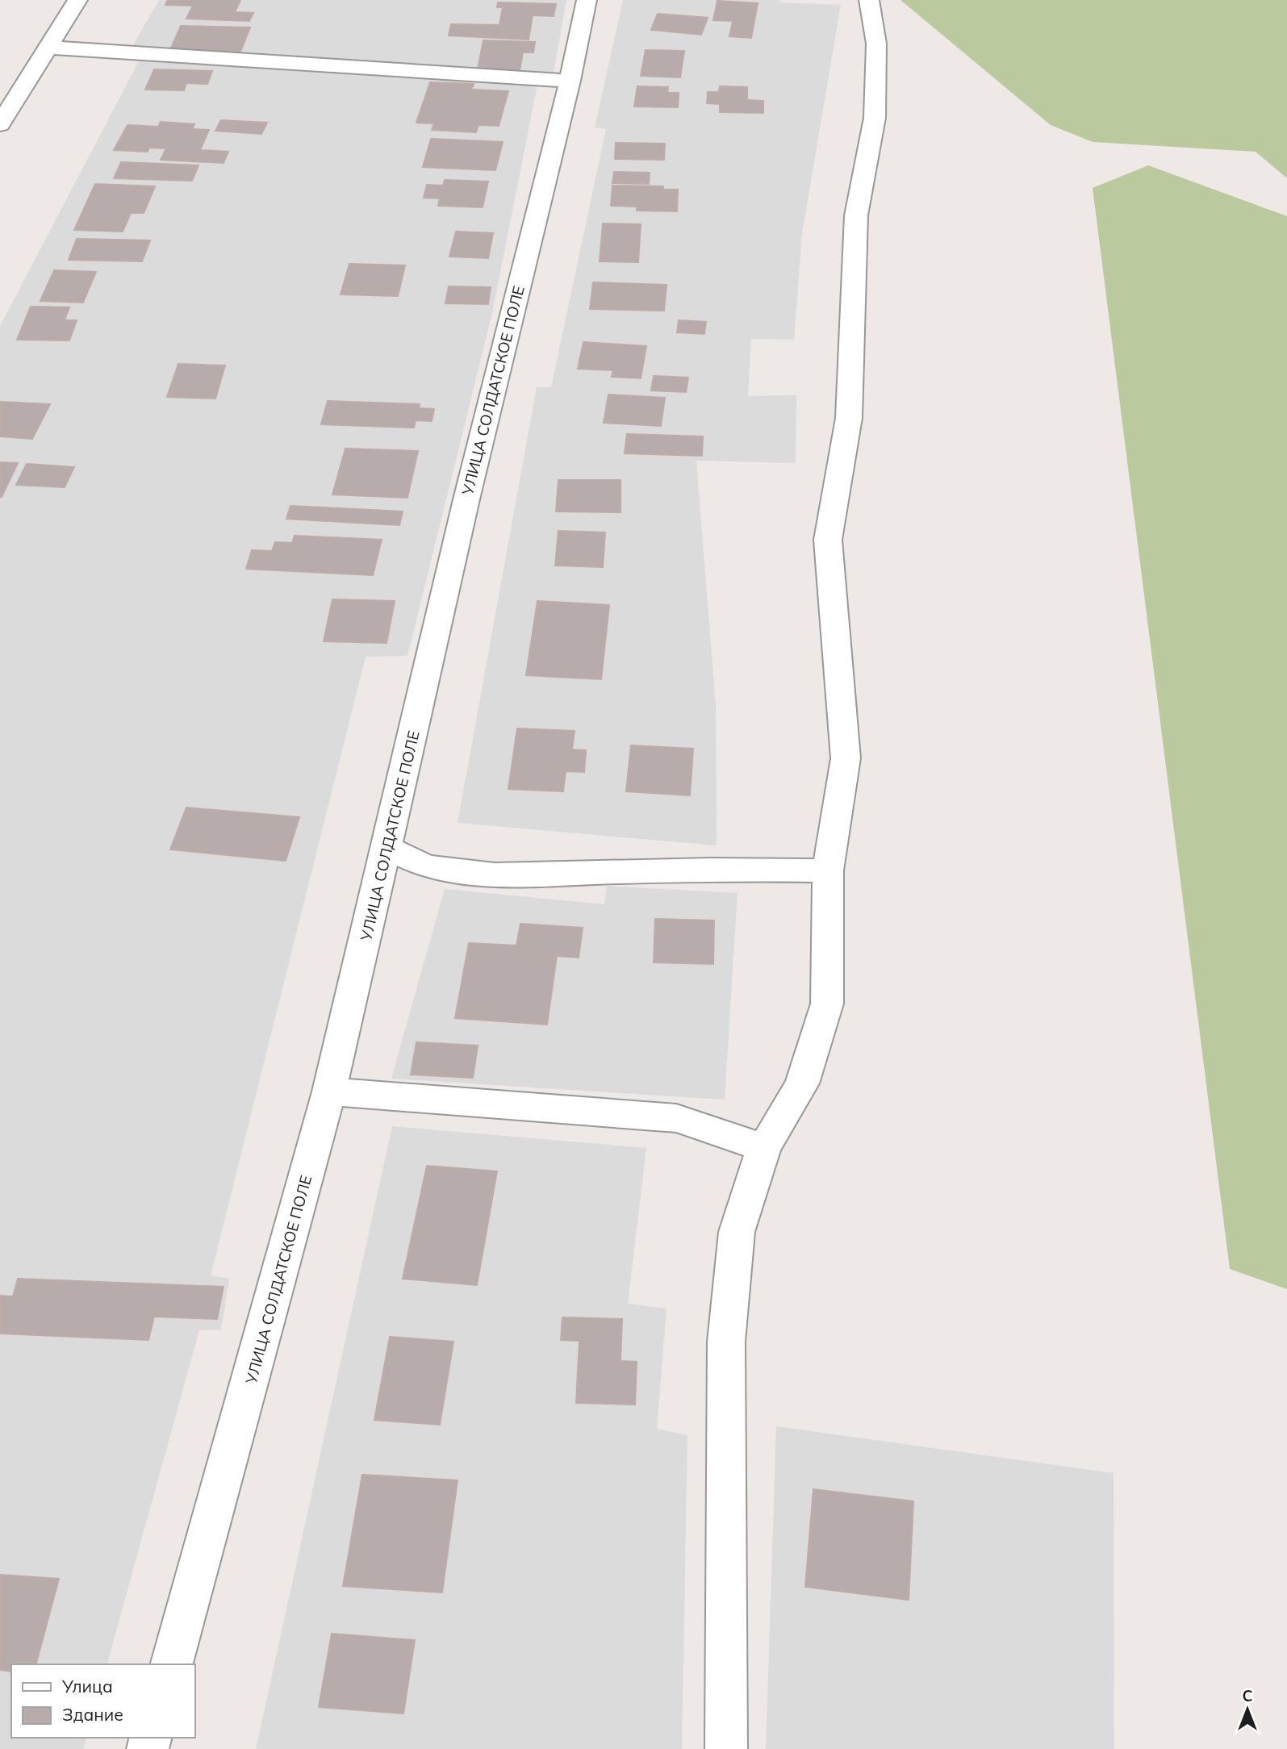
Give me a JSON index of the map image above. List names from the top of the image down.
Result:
{
  "streets": {
    "street": ["УЛИЦА СОЛДАТСКОЕ ПОЛЕ"]
  },
  "legend": ["Улица", "Здание"],
  "north": "top"
}
